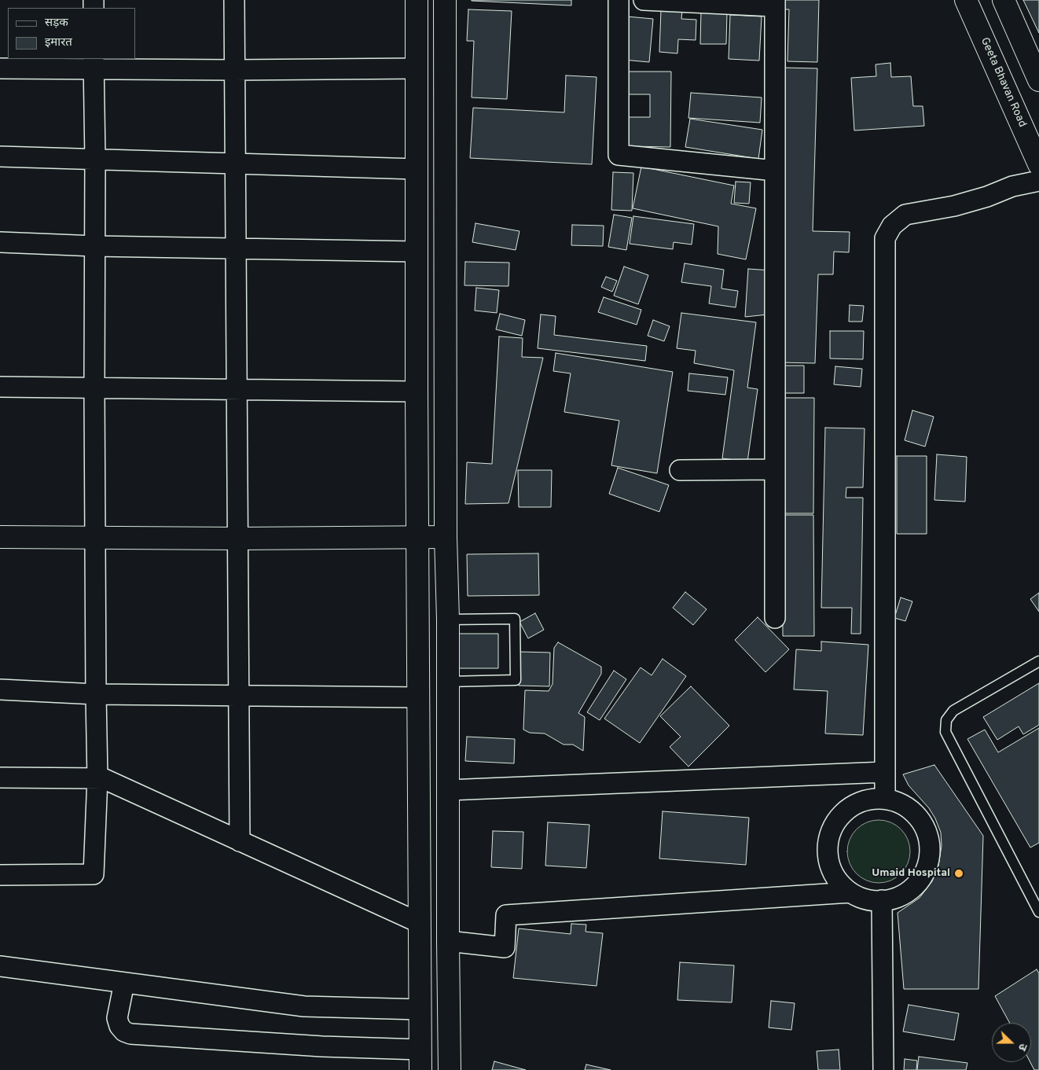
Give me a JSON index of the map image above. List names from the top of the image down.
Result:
{
  "streets": {
    "main road": ["Geeta Bhavan Road"]
  },
  "places": ["Umaid Hospital"],
  "legend": ["सड़क", "इमारत"],
  "north": "right"
}
